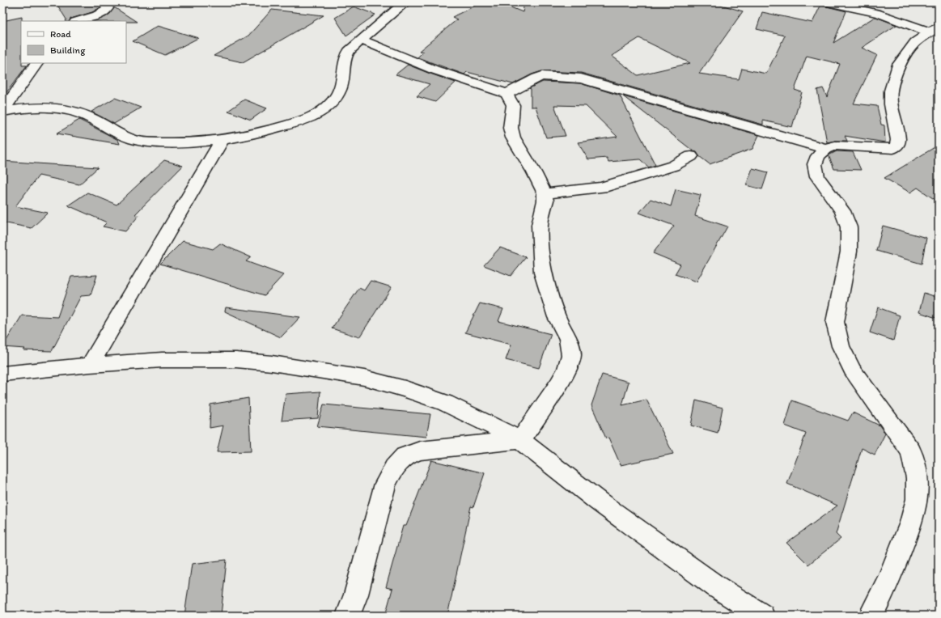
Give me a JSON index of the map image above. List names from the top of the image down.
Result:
{
  "legend": ["Road", "Building"]
}
